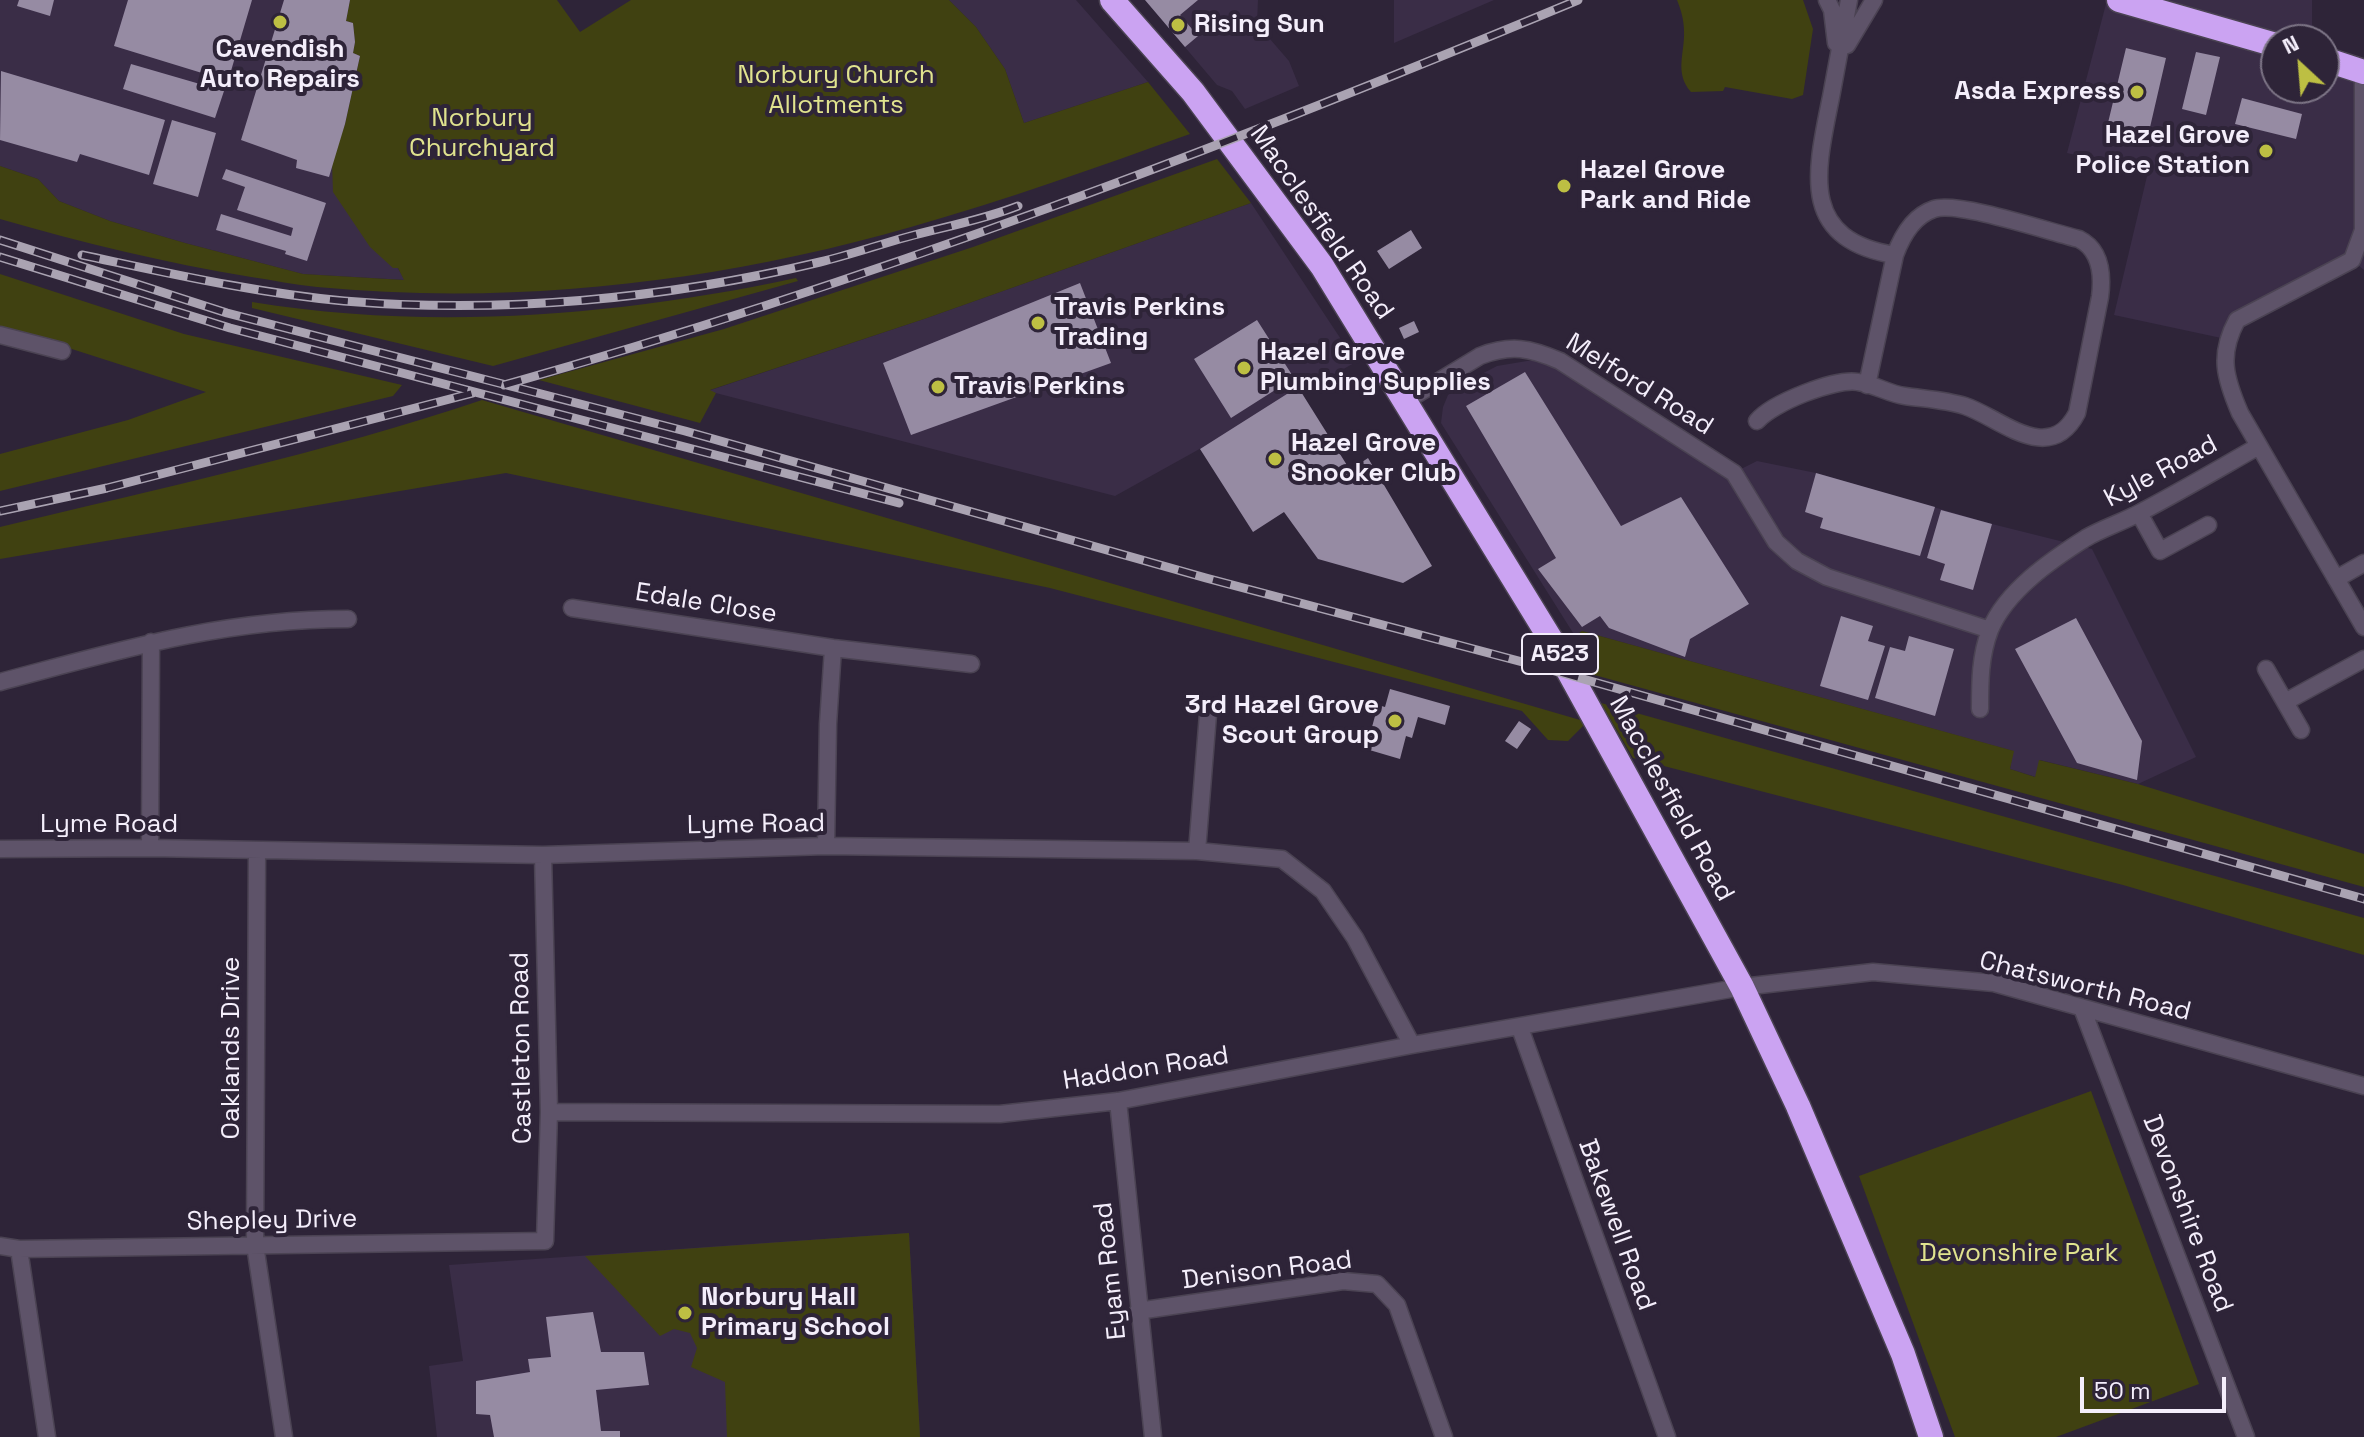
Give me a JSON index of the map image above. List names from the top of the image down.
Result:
{
  "streets": {
    "highway": ["Macclesfield Road", "A523"],
    "street": [
      "Melford Road",
      "Kyle Road",
      "Edale Close",
      "Lyme Road",
      "Chatsworth Road",
      "Oaklands Drive",
      "Castleton Road",
      "Haddon Road",
      "Devonshire Road",
      "Shepley Drive",
      "Bakewell Road",
      "Eyam Road",
      "Denison Road"
    ]
  },
  "crossings": [
    ["Macclesfield Road", "Melford Road"],
    ["Macclesfield Road", "Chatsworth Road"],
    ["Macclesfield Road", "Haddon Road"],
    ["Melford Road", "Kyle Road"],
    ["Lyme Road", "Oaklands Drive"],
    ["Lyme Road", "Castleton Road"],
    ["Lyme Road", "Haddon Road"],
    ["Chatsworth Road", "Haddon Road"],
    ["Chatsworth Road", "Devonshire Road"],
    ["Oaklands Drive", "Shepley Drive"],
    ["Castleton Road", "Haddon Road"],
    ["Castleton Road", "Shepley Drive"],
    ["Haddon Road", "Bakewell Road"],
    ["Haddon Road", "Eyam Road"],
    ["Eyam Road", "Denison Road"]
  ],
  "parks": ["Norbury Church Allotments", "Norbury Churchyard", "Devonshire Park"],
  "places": [
    "Cavendish Auto Repairs",
    "Rising Sun",
    "Asda Express",
    "Hazel Grove Police Station",
    "Hazel Grove Park and Ride",
    "Travis Perkins Trading",
    "Hazel Grove Plumbing Supplies",
    "Travis Perkins",
    "Hazel Grove Snooker Club",
    "3rd Hazel Grove Scout Group",
    "Norbury Hall Primary School"
  ],
  "scale_bar": "50 m",
  "north": "top left"
}
